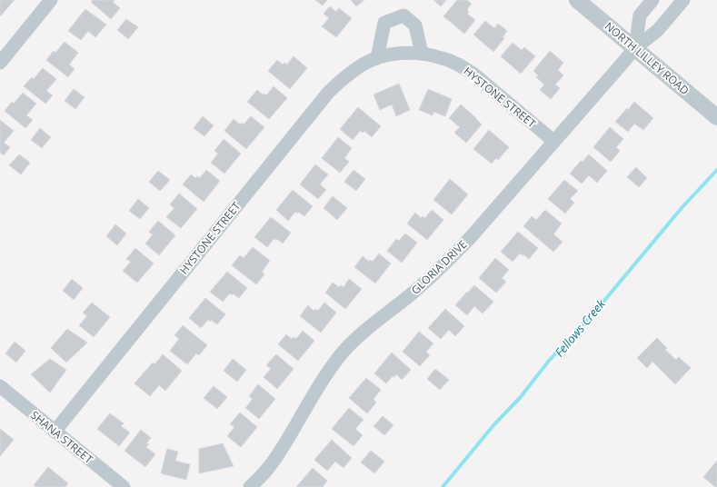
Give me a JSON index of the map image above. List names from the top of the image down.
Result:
{
  "streets": {
    "street": [
      "NORTH LILLEY ROAD",
      "HYSTONE STREET",
      "GLORIA DRIVE",
      "SHANA STREET"
    ]
  },
  "crossings": [
    ["NORTH LILLEY ROAD", "GLORIA DRIVE"],
    ["HYSTONE STREET", "GLORIA DRIVE"],
    ["HYSTONE STREET", "SHANA STREET"]
  ],
  "water": ["Fellows Creek"]
}
